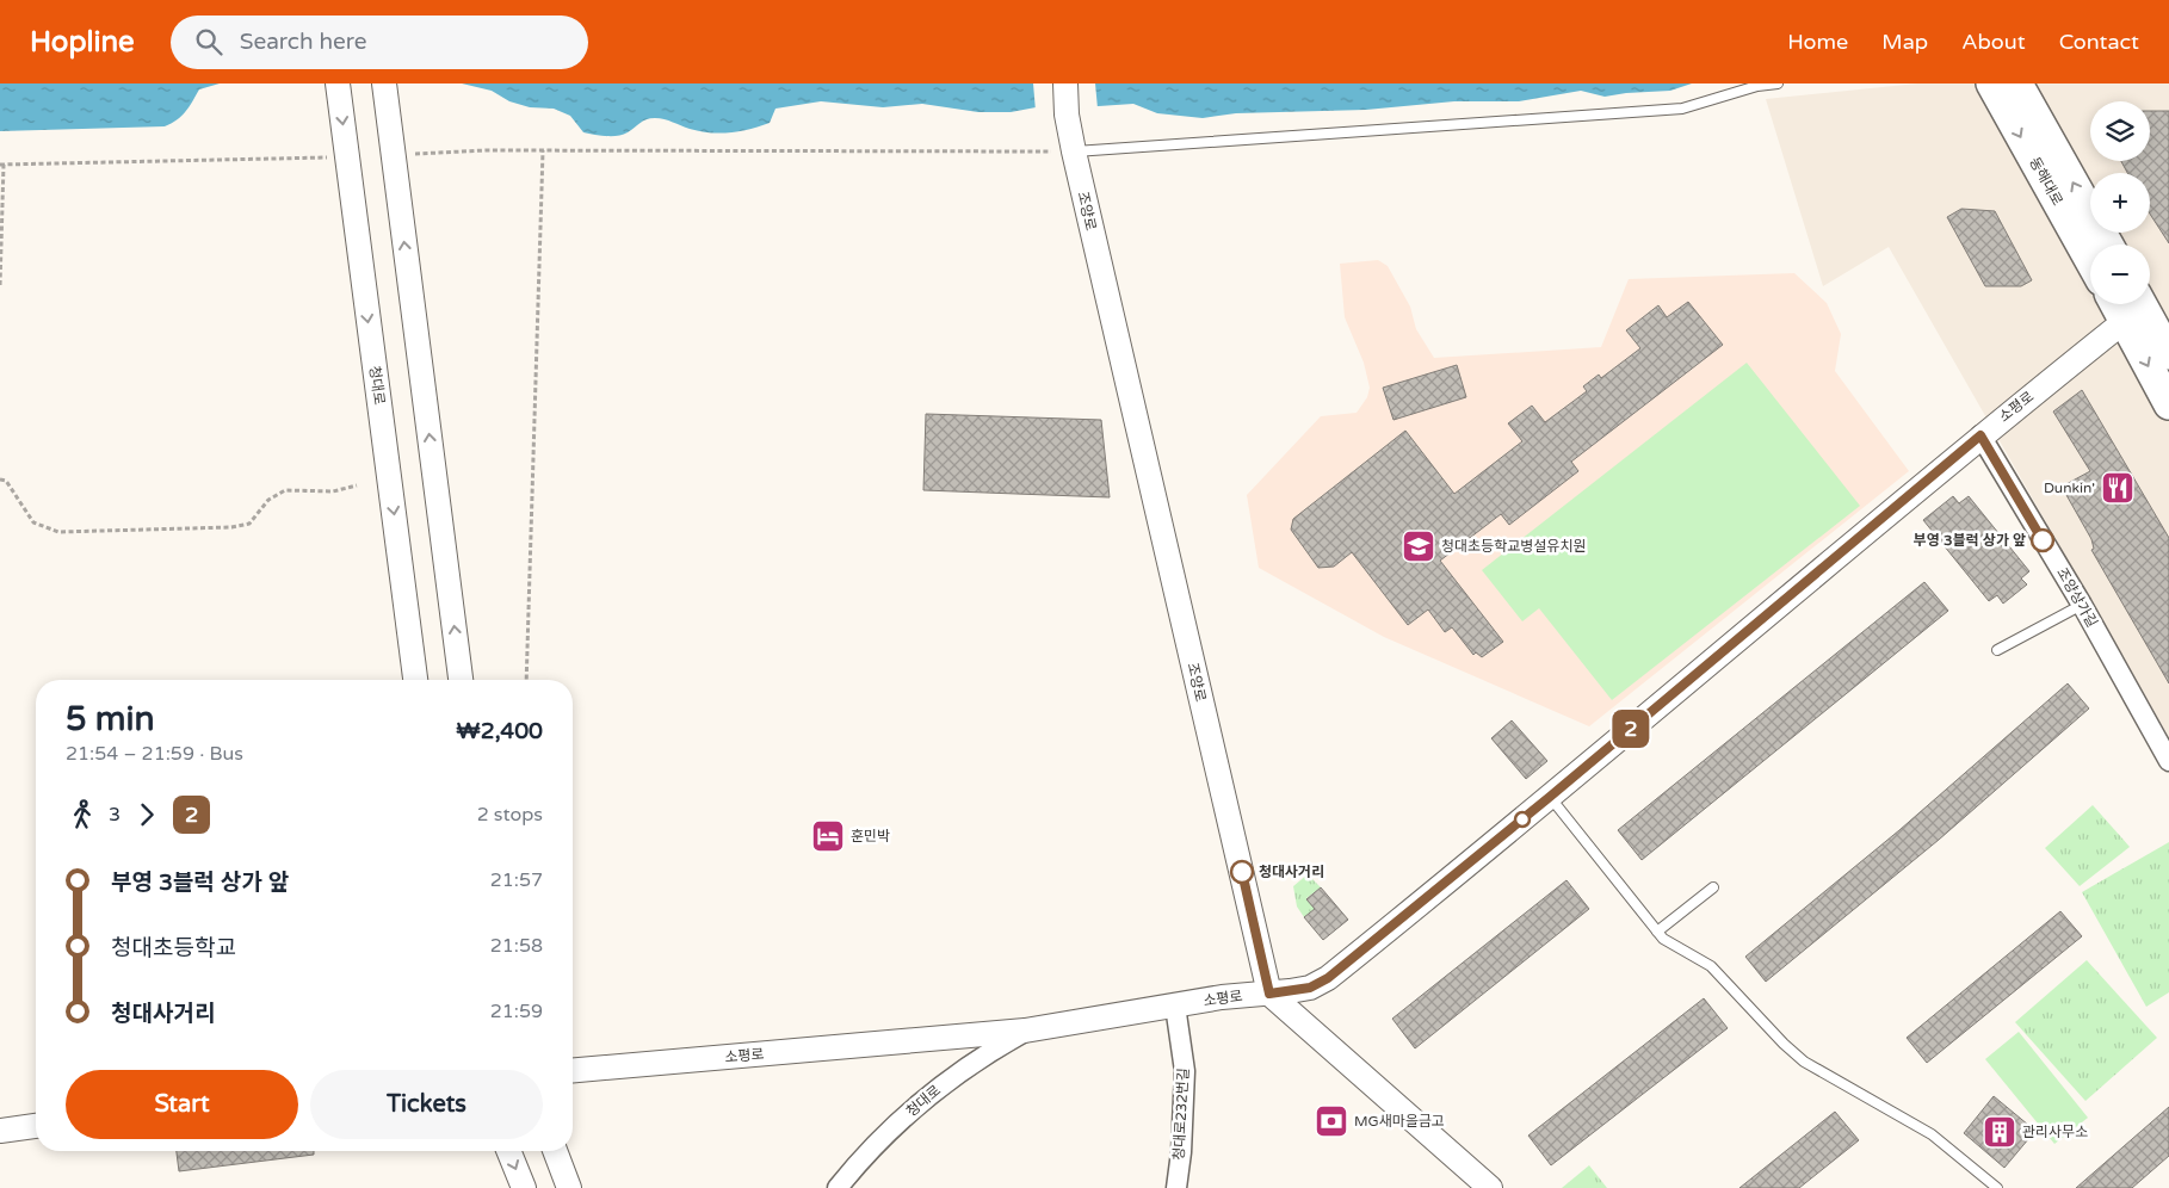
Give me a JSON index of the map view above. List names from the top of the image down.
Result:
{
  "streets": {
    "main road": ["동해대로"],
    "street": [
      "조양로",
      "청대로",
      "소평로",
      "조양상가길",
      "청대로232번길"
    ]
  },
  "crossings": [
    ["조양로", "소평로"],
    ["청대로", "소평로"],
    ["소평로", "조양상가길"],
    ["소평로", "청대로232번길"]
  ],
  "places": {
    "restaurant": ["Dunkin'"],
    "other": ["부영 3블럭 상가 앞", "청대사거리"],
    "school or university": ["청대초등학교병설유치원"],
    "hotel": ["훈민박"],
    "bank": ["MG새마을금고"],
    "building": ["관리사무소"]
  },
  "lines": ["bus line 2"],
  "page": {
    "header": "Hopline",
    "search": "Search here",
    "nav": [
      "Home",
      "Map",
      "About",
      "Contact"
    ],
    "on_map": "2",
    "map_buttons": ["+", "−"],
    "heading": ["5 min", "21:54 – 21:59 · Bus", "₩2,400"],
    "legs": ["3", "2", "2 stops"],
    "list": [
      {
        "name": "부영 3블럭 상가 앞",
        "value": "21:57"
      },
      {
        "name": "청대초등학교",
        "value": "21:58"
      },
      {
        "name": "청대사거리",
        "value": "21:59"
      }
    ],
    "buttons": ["Start", "Tickets"]
  }
}
